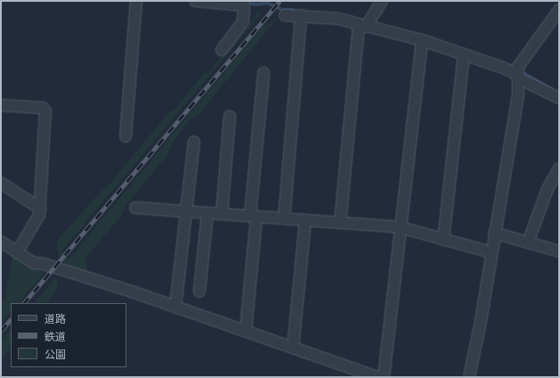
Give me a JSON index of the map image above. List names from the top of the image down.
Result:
{
  "legend": ["道路", "鉄道", "公園"]
}
